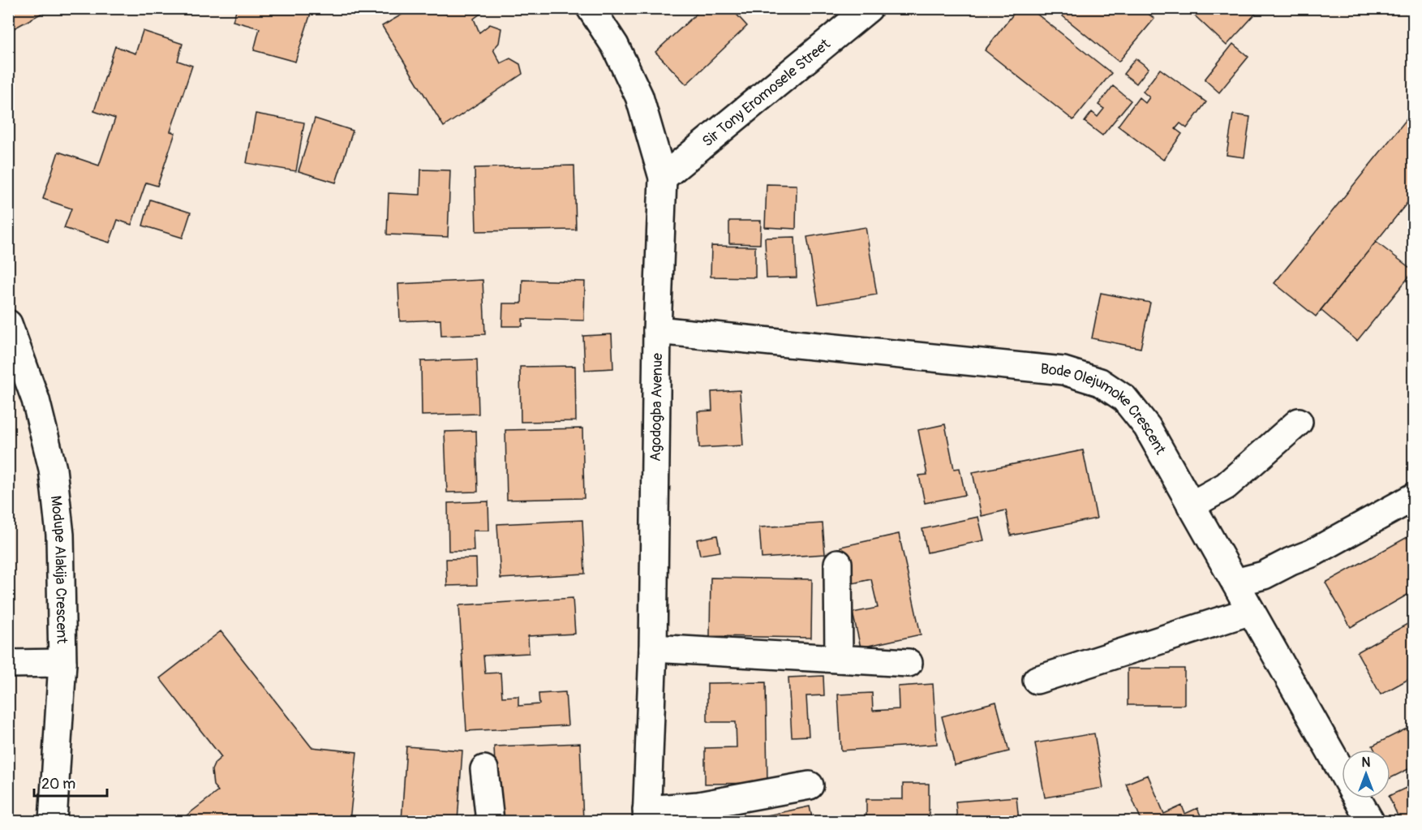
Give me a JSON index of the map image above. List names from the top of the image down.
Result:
{
  "streets": {
    "street": [
      "Sir Tony Eromosele Street",
      "Agodogba Avenue",
      "Bode Olejumoke Crescent",
      "Modupe Alakija Crescent"
    ]
  },
  "crossings": [
    ["Sir Tony Eromosele Street", "Agodogba Avenue"],
    ["Agodogba Avenue", "Bode Olejumoke Crescent"]
  ],
  "scale_bar": "20 m",
  "north": "top"
}
